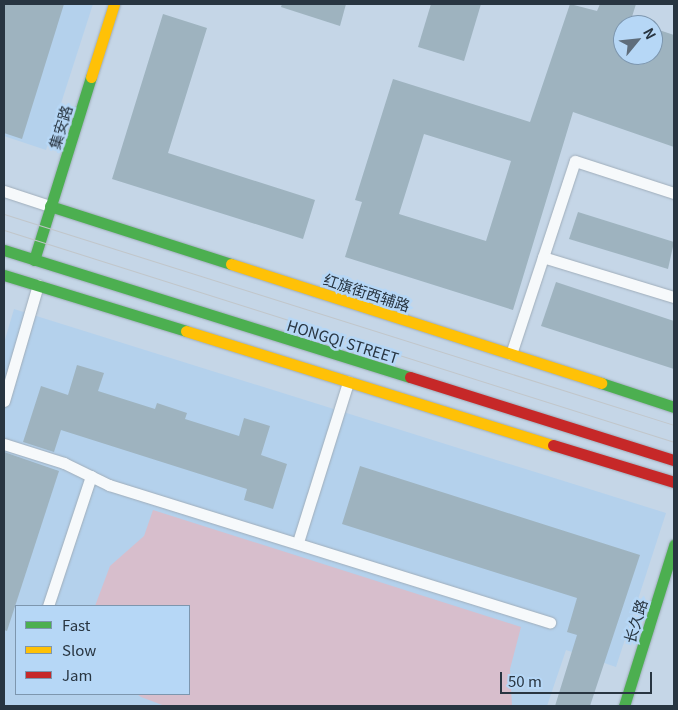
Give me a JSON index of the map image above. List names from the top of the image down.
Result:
{
  "streets": {
    "main road": [
      "集安路",
      "红旗街西辅路",
      "HONGQI STREET",
      "长久路"
    ]
  },
  "crossings": [
    ["集安路", "红旗街西辅路"],
    ["集安路", "HONGQI STREET"]
  ],
  "legend": ["Fast", "Slow", "Jam"],
  "scale_bar": "50 m",
  "north": "top right"
}
